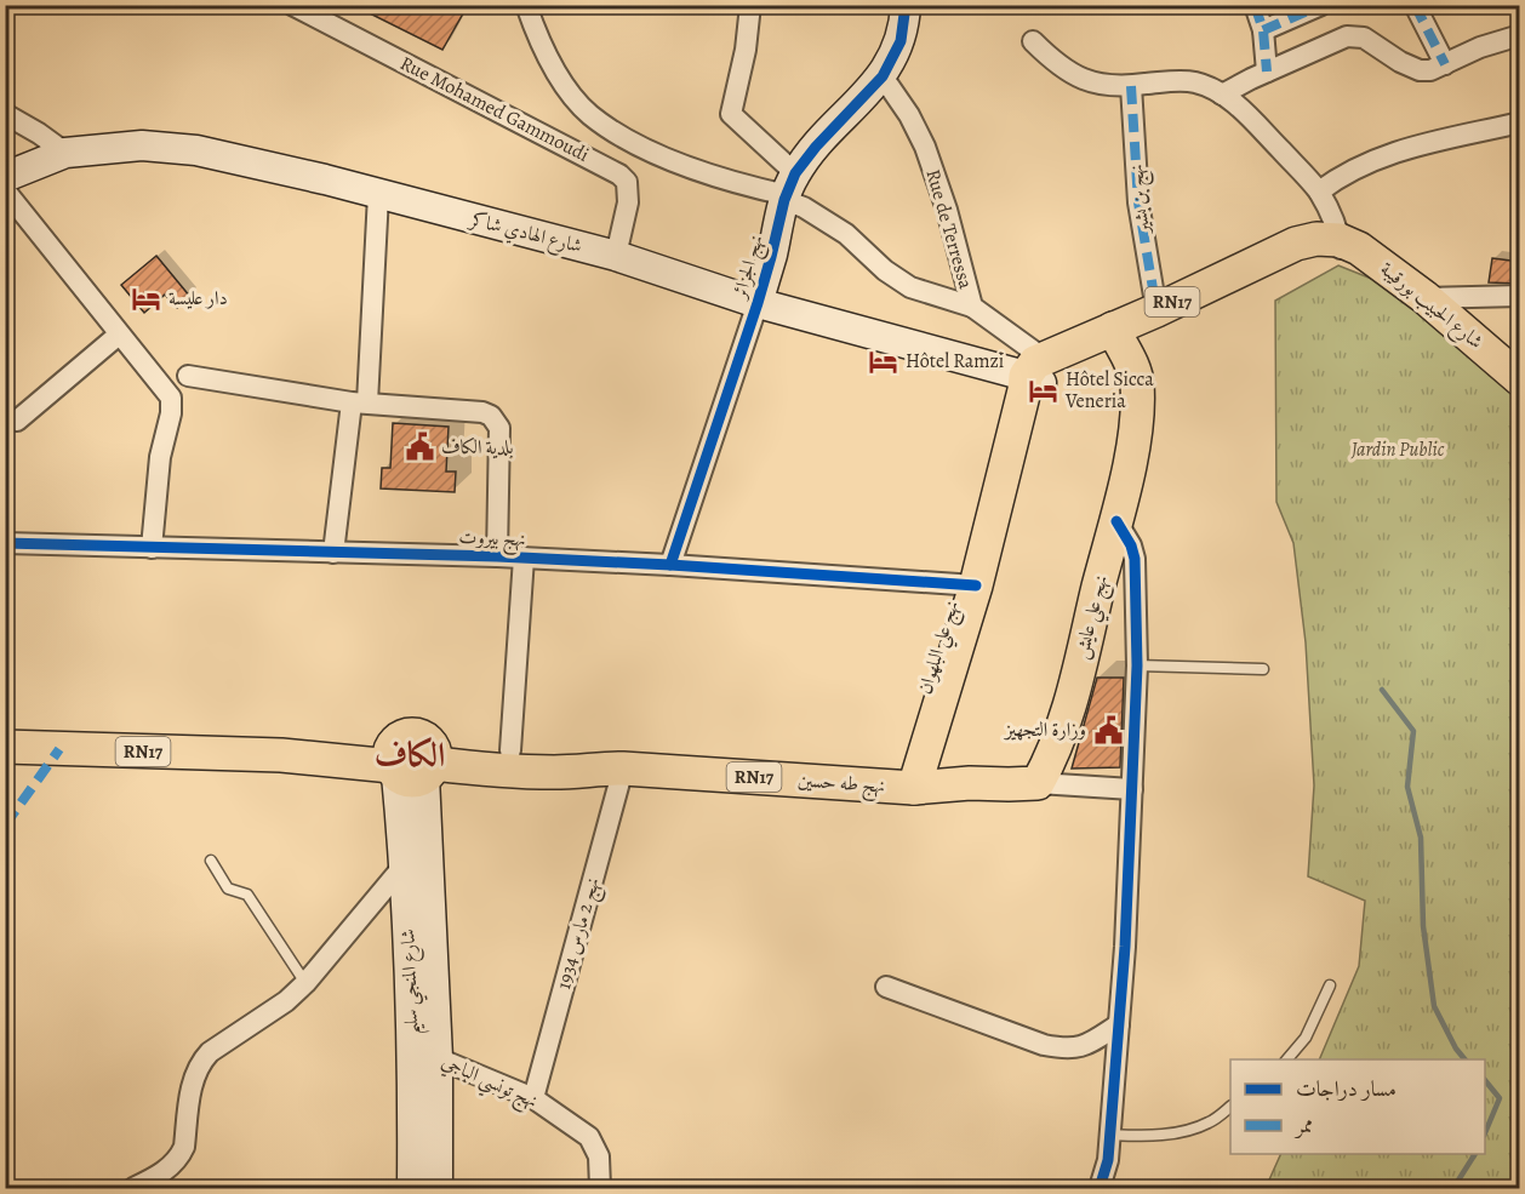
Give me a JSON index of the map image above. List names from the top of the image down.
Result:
{
  "streets": {
    "main road": [
      "شارع الهادي شاكر",
      "نهج الجزائر",
      "RN17",
      "شارع الحبيب بورقيبة",
      "نهج علي عايش",
      "نهج علي البلهوان",
      "نهج طه حسين",
      "شارع المنجي سليم"
    ],
    "street": [
      "Rue Mohamed Gammoudi",
      "نهج بن بشير",
      "Rue de Terressa",
      "نهج بيروت",
      "نهج 2 مارس 1934",
      "نهج تونسي الباجي"
    ]
  },
  "crossings": [
    ["Rue Mohamed Gammoudi", "شارع الهادي شاكر"],
    ["نهج بن بشير", "RN17"],
    ["Rue de Terressa", "شارع الهادي شاكر"],
    ["Rue de Terressa", "نهج الجزائر"],
    ["Rue de Terressa", "RN17"],
    ["Rue de Terressa", "نهج علي البلهوان"],
    ["شارع الهادي شاكر", "نهج الجزائر"],
    ["شارع الهادي شاكر", "RN17"],
    ["شارع الهادي شاكر", "نهج علي البلهوان"],
    ["نهج الجزائر", "نهج بيروت"],
    ["RN17", "شارع الحبيب بورقيبة"],
    ["RN17", "نهج علي عايش"],
    ["RN17", "نهج علي البلهوان"],
    ["نهج بيروت", "نهج علي البلهوان"],
    ["نهج علي البلهوان", "نهج طه حسين"],
    ["نهج طه حسين", "نهج 2 مارس 1934"],
    ["نهج طه حسين", "شارع المنجي سليم"],
    ["نهج 2 مارس 1934", "نهج تونسي الباجي"],
    ["شارع المنجي سليم", "نهج تونسي الباجي"]
  ],
  "districts": ["الكاف"],
  "parks": ["Jardin Public"],
  "places": {
    "hotel": ["دار عليسة", "Hôtel Ramzi", "Hôtel Sicca Veneria"],
    "public building": ["بلدية الكاف", "وزارة التجهيز"]
  },
  "legend": ["مسار دراجات", "ممر"]
}
